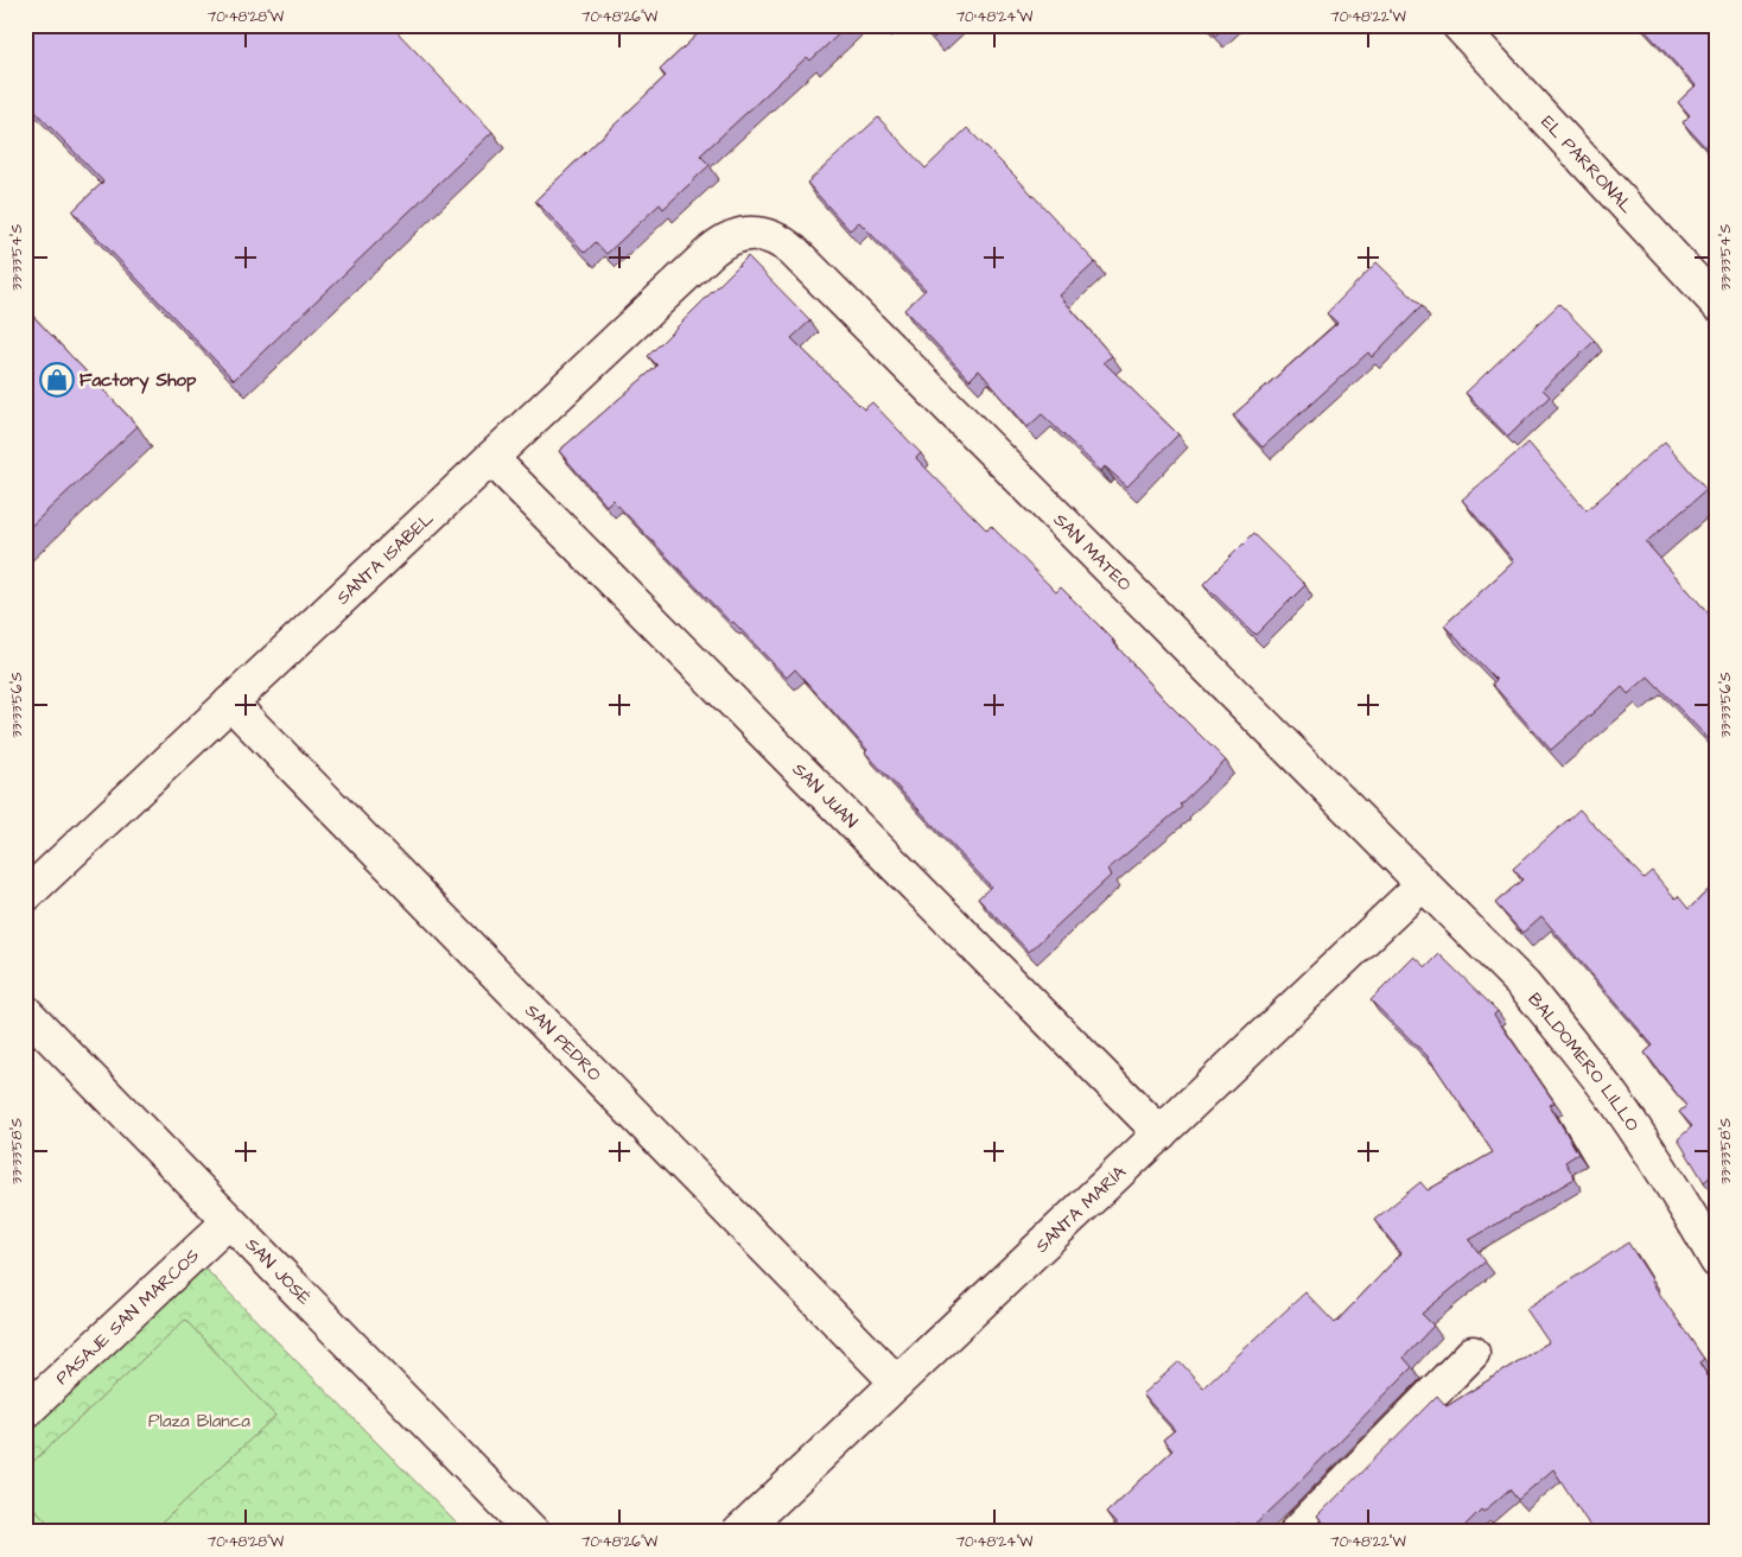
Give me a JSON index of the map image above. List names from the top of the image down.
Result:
{
  "streets": {
    "street": [
      "EL PARRONAL",
      "SAN MATEO",
      "SANTA ISABEL",
      "SAN JUAN",
      "SAN PEDRO",
      "BALDOMERO LILLO",
      "SANTA MARÍA",
      "SAN JOSÉ",
      "PASAJE SAN MARCOS"
    ]
  },
  "crossings": [
    ["SAN MATEO", "SANTA ISABEL"],
    ["SAN MATEO", "BALDOMERO LILLO"],
    ["SAN MATEO", "SANTA MARÍA"],
    ["SANTA ISABEL", "SAN JUAN"],
    ["SANTA ISABEL", "SAN PEDRO"],
    ["SAN JUAN", "SANTA MARÍA"],
    ["SAN PEDRO", "SANTA MARÍA"],
    ["BALDOMERO LILLO", "SANTA MARÍA"],
    ["SAN JOSÉ", "PASAJE SAN MARCOS"]
  ],
  "parks": ["Plaza Blanca"],
  "places": {
    "shop": ["Factory Shop"]
  },
  "coordinates": [
    "70°48'28\"W",
    "70°48'26\"W",
    "70°48'24\"W",
    "70°48'22\"W",
    "33°33'54\"S",
    "33°33'56\"S",
    "33°33'58\"S"
  ]
}
